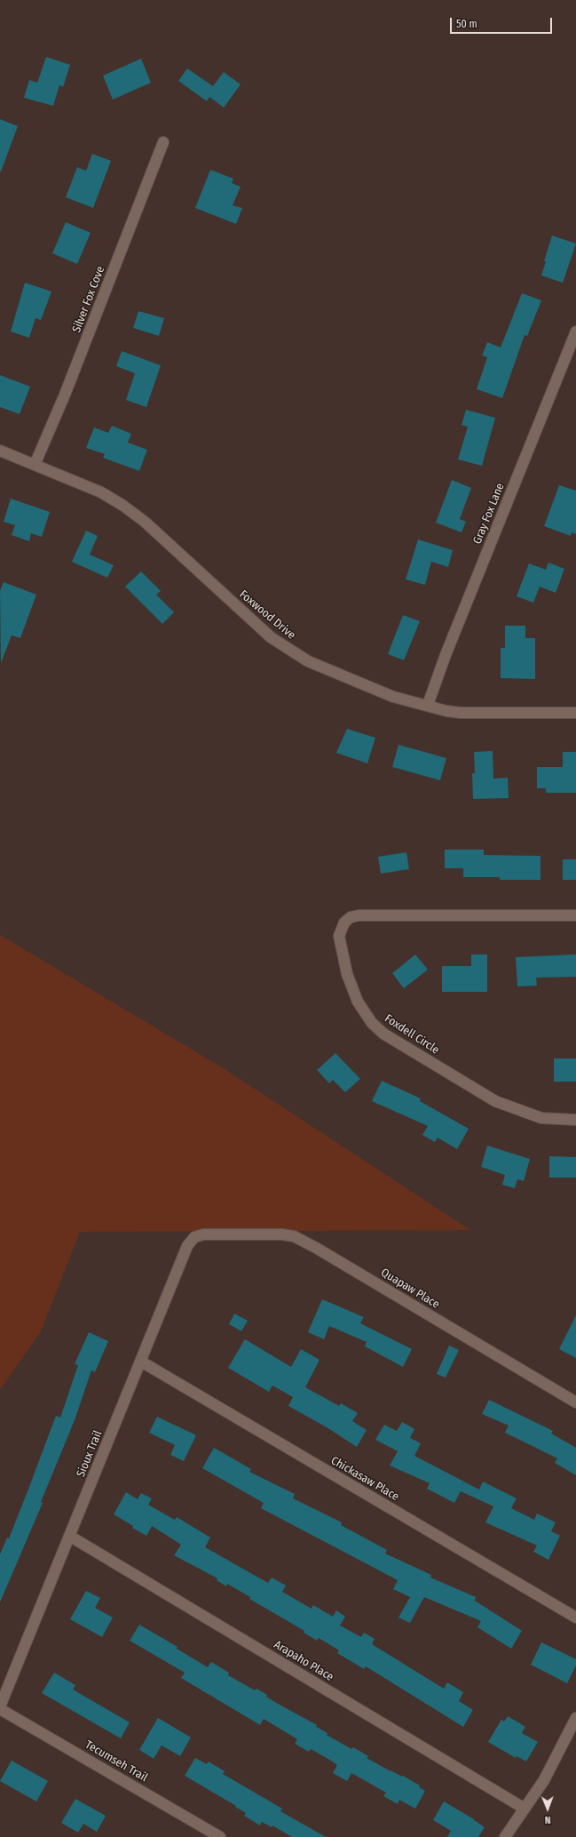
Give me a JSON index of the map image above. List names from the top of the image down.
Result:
{
  "streets": {
    "street": [
      "Silver Fox Cove",
      "Gray Fox Lane",
      "Foxwood Drive",
      "Foxdell Circle",
      "Quapaw Place",
      "Sioux Trail",
      "Chickasaw Place",
      "Arapaho Place",
      "Tecumseh Trail"
    ]
  },
  "crossings": [
    ["Silver Fox Cove", "Foxwood Drive"],
    ["Gray Fox Lane", "Foxwood Drive"],
    ["Quapaw Place", "Sioux Trail"],
    ["Sioux Trail", "Chickasaw Place"],
    ["Sioux Trail", "Arapaho Place"],
    ["Sioux Trail", "Tecumseh Trail"]
  ],
  "scale_bar": "50 m",
  "north": "bottom"
}
